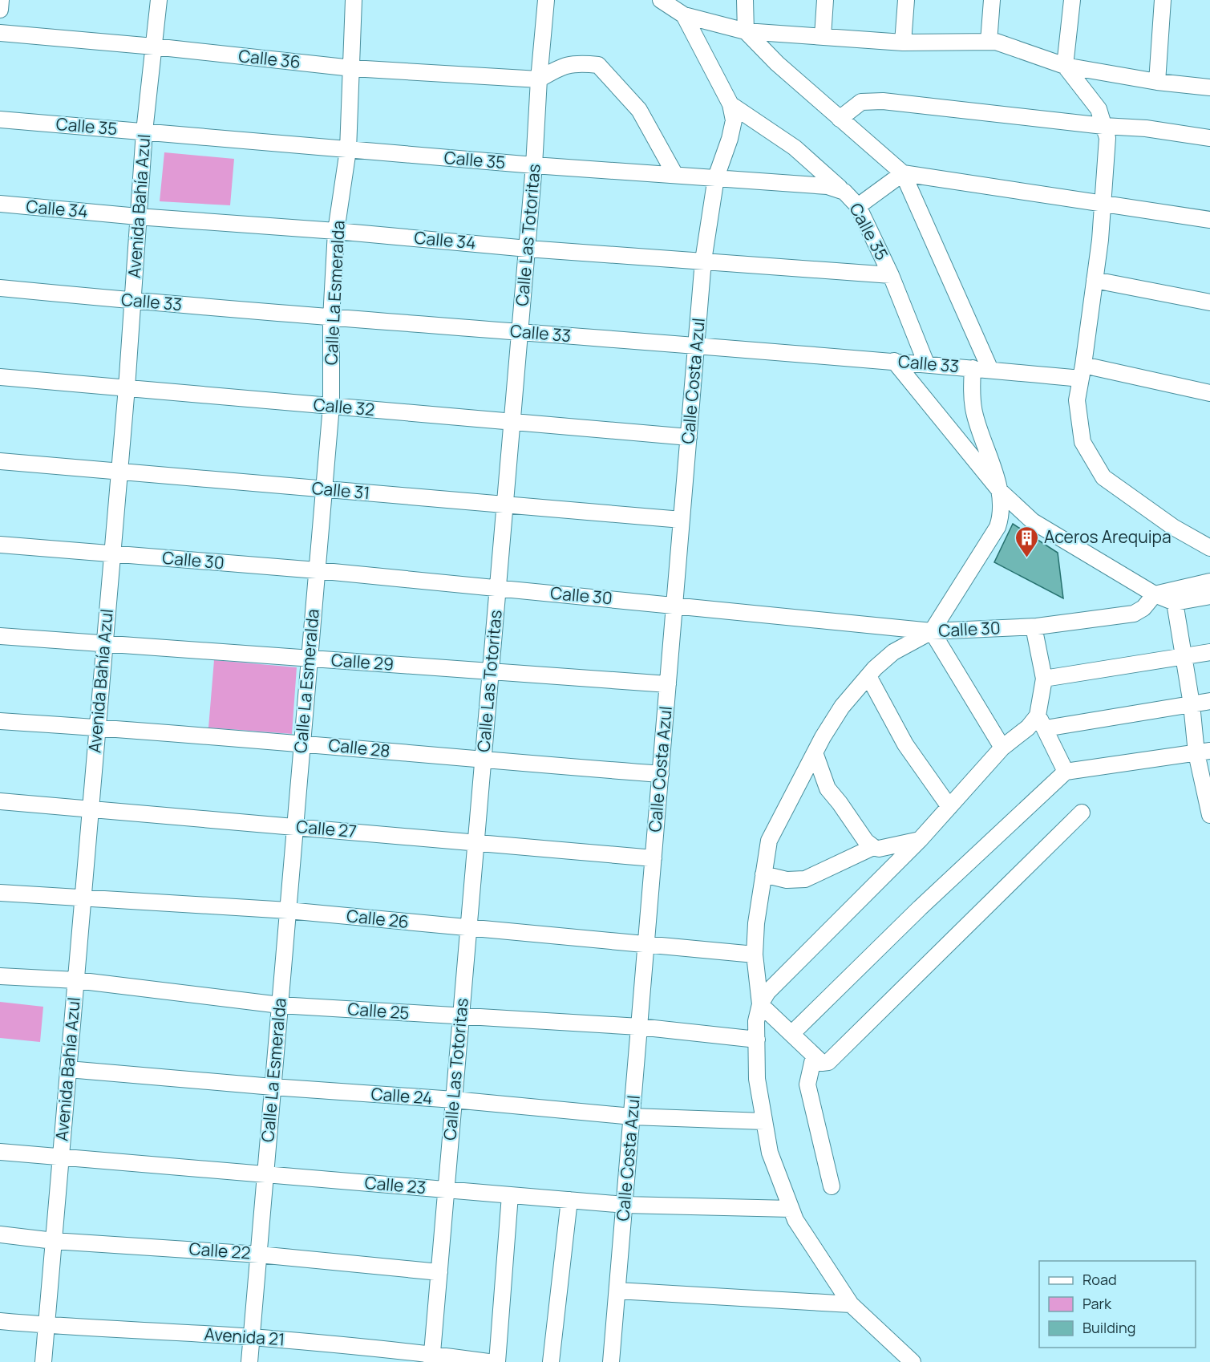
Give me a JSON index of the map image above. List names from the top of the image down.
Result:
{
  "streets": {
    "street": [
      "Calle 36",
      "Calle 35",
      "Avenida Bahía Azul",
      "Calle 34",
      "Calle Las Totoritas",
      "Calle La Esmeralda",
      "Calle 33",
      "Calle Costa Azul",
      "Calle 32",
      "Calle 31",
      "Calle 30",
      "Calle 29",
      "Calle 28",
      "Calle 27",
      "Calle 26",
      "Calle 25",
      "Calle 24",
      "Calle 23",
      "Calle 22",
      "Avenida 21"
    ]
  },
  "crossings": [
    ["Calle 36", "Avenida Bahía Azul"],
    ["Calle 36", "Calle Las Totoritas"],
    ["Calle 36", "Calle La Esmeralda"],
    ["Calle 35", "Avenida Bahía Azul"],
    ["Calle 35", "Calle 34"],
    ["Calle 35", "Calle Las Totoritas"],
    ["Calle 35", "Calle La Esmeralda"],
    ["Calle 35", "Calle 33"],
    ["Calle 35", "Calle Costa Azul"],
    ["Avenida Bahía Azul", "Calle 34"],
    ["Avenida Bahía Azul", "Calle 33"],
    ["Avenida Bahía Azul", "Calle 32"],
    ["Avenida Bahía Azul", "Calle 31"],
    ["Avenida Bahía Azul", "Calle 30"],
    ["Avenida Bahía Azul", "Calle 29"],
    ["Avenida Bahía Azul", "Calle 28"],
    ["Avenida Bahía Azul", "Calle 27"],
    ["Avenida Bahía Azul", "Calle 26"],
    ["Avenida Bahía Azul", "Calle 25"],
    ["Avenida Bahía Azul", "Calle 24"],
    ["Avenida Bahía Azul", "Calle 23"],
    ["Avenida Bahía Azul", "Calle 22"],
    ["Avenida Bahía Azul", "Avenida 21"],
    ["Calle 34", "Calle Las Totoritas"],
    ["Calle 34", "Calle La Esmeralda"],
    ["Calle 34", "Calle Costa Azul"],
    ["Calle Las Totoritas", "Calle 33"],
    ["Calle Las Totoritas", "Calle 32"],
    ["Calle Las Totoritas", "Calle 31"],
    ["Calle Las Totoritas", "Calle 30"],
    ["Calle Las Totoritas", "Calle 29"],
    ["Calle Las Totoritas", "Calle 28"],
    ["Calle Las Totoritas", "Calle 27"],
    ["Calle Las Totoritas", "Calle 26"],
    ["Calle Las Totoritas", "Calle 25"],
    ["Calle Las Totoritas", "Calle 24"],
    ["Calle Las Totoritas", "Calle 23"],
    ["Calle Las Totoritas", "Calle 22"],
    ["Calle Las Totoritas", "Avenida 21"],
    ["Calle La Esmeralda", "Calle 33"],
    ["Calle La Esmeralda", "Calle 32"],
    ["Calle La Esmeralda", "Calle 31"],
    ["Calle La Esmeralda", "Calle 30"],
    ["Calle La Esmeralda", "Calle 29"],
    ["Calle La Esmeralda", "Calle 28"],
    ["Calle La Esmeralda", "Calle 27"],
    ["Calle La Esmeralda", "Calle 26"],
    ["Calle La Esmeralda", "Calle 25"],
    ["Calle La Esmeralda", "Calle 24"],
    ["Calle La Esmeralda", "Calle 23"],
    ["Calle La Esmeralda", "Calle 22"],
    ["Calle La Esmeralda", "Avenida 21"],
    ["Calle 33", "Calle Costa Azul"],
    ["Calle Costa Azul", "Calle 32"],
    ["Calle Costa Azul", "Calle 31"],
    ["Calle Costa Azul", "Calle 30"],
    ["Calle Costa Azul", "Calle 29"],
    ["Calle Costa Azul", "Calle 28"],
    ["Calle Costa Azul", "Calle 27"],
    ["Calle Costa Azul", "Calle 26"],
    ["Calle Costa Azul", "Calle 25"],
    ["Calle Costa Azul", "Calle 24"],
    ["Calle Costa Azul", "Calle 23"]
  ],
  "places": {
    "building": ["Aceros Arequipa"]
  },
  "legend": ["Road", "Park", "Building"]
}
